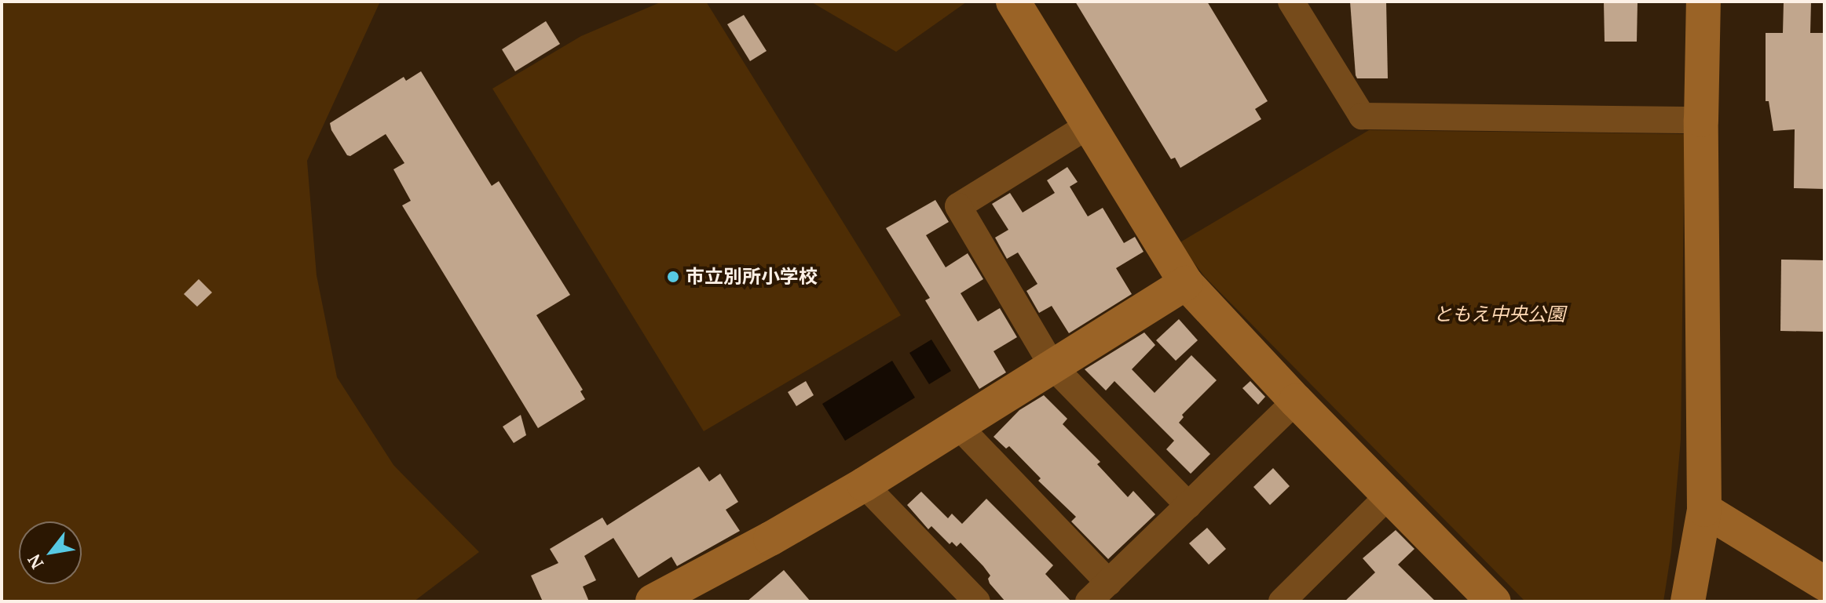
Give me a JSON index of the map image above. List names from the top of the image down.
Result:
{
  "parks": ["ともえ中央公園"],
  "places": ["市立別所小学校"],
  "north": "bottom left"
}
